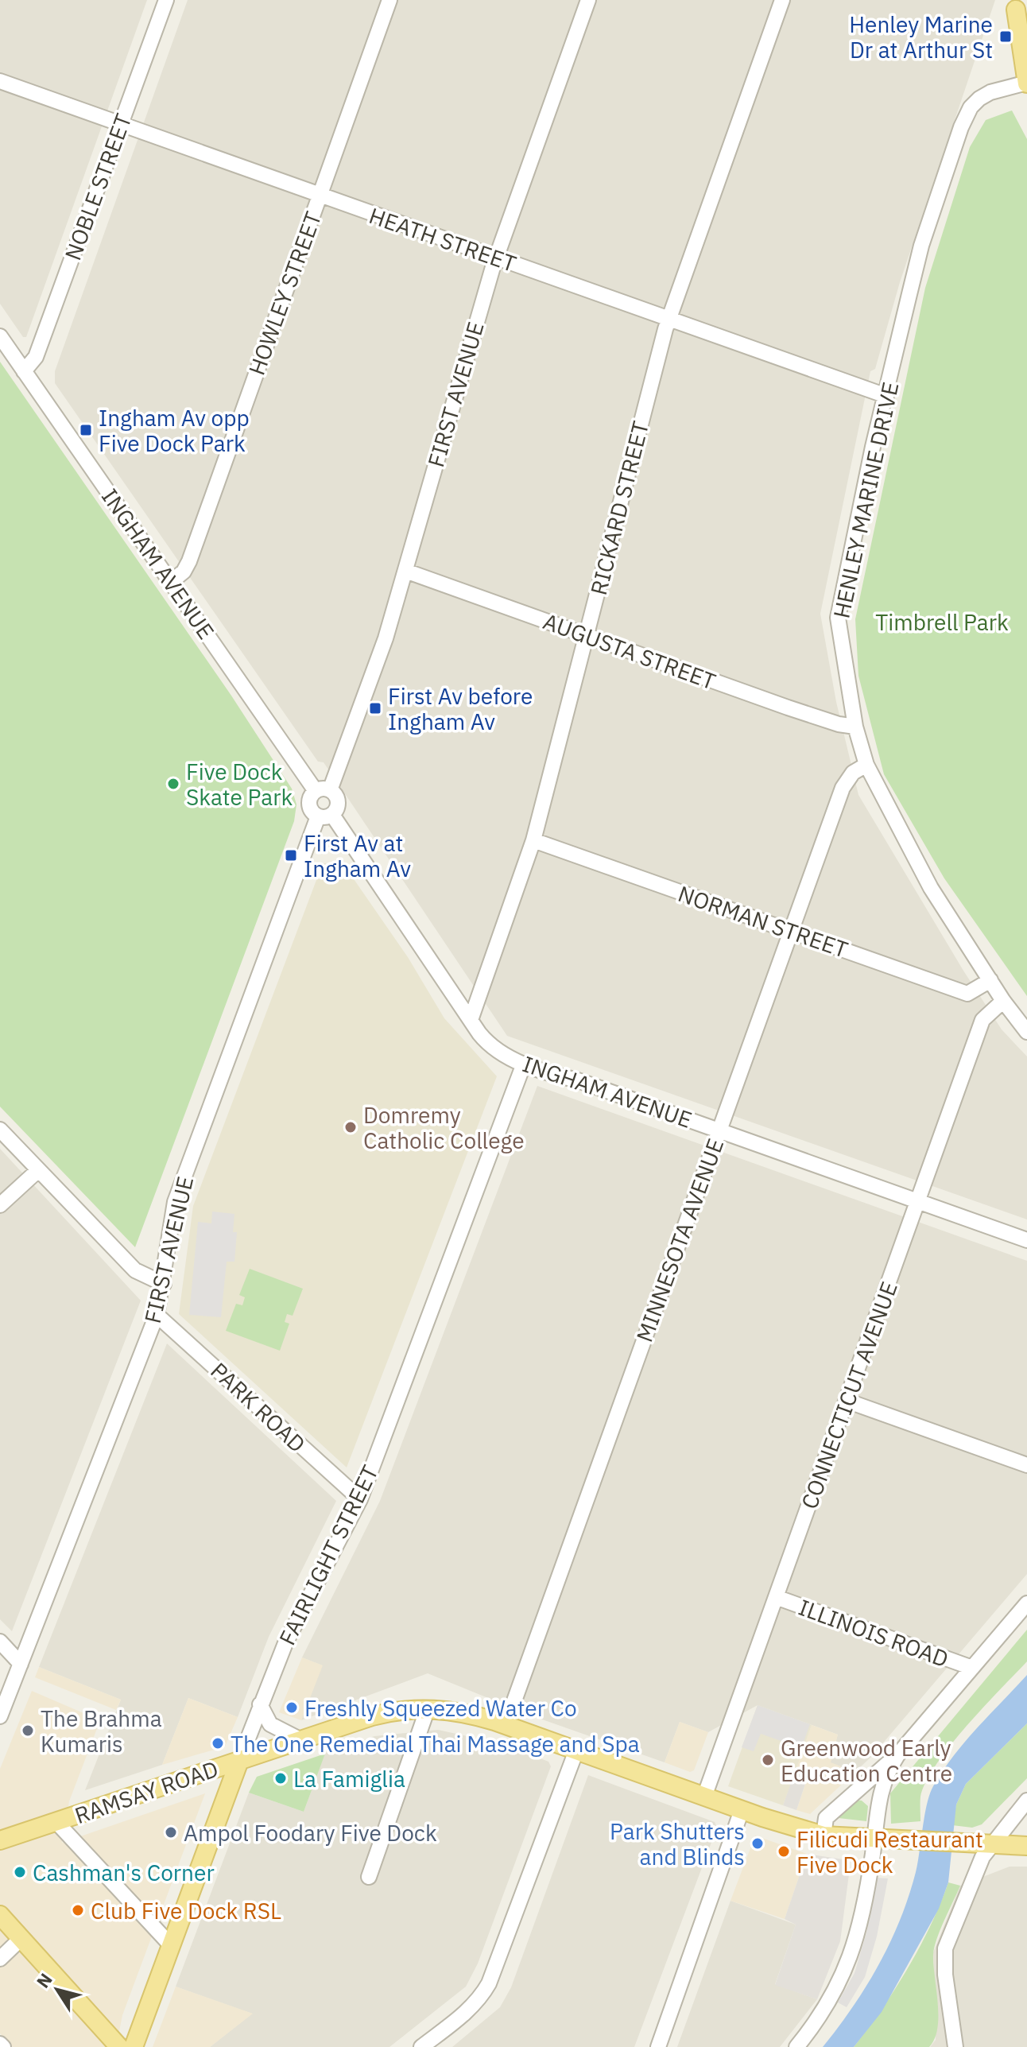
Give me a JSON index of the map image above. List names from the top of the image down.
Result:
{
  "streets": {
    "main road": ["HENLEY MARINE DRIVE", "FAIRLIGHT STREET", "RAMSAY ROAD"],
    "street": [
      "NOBLE STREET",
      "HEATH STREET",
      "HOWLEY STREET",
      "FIRST AVENUE",
      "RICKARD STREET",
      "INGHAM AVENUE",
      "AUGUSTA STREET",
      "NORMAN STREET",
      "MINNESOTA AVENUE",
      "CONNECTICUT AVENUE",
      "PARK ROAD",
      "ILLINOIS ROAD"
    ]
  },
  "crossings": [
    ["NOBLE STREET", "HEATH STREET"],
    ["NOBLE STREET", "INGHAM AVENUE"],
    ["HEATH STREET", "HOWLEY STREET"],
    ["HEATH STREET", "FIRST AVENUE"],
    ["HEATH STREET", "HENLEY MARINE DRIVE"],
    ["HEATH STREET", "RICKARD STREET"],
    ["HOWLEY STREET", "INGHAM AVENUE"],
    ["FIRST AVENUE", "INGHAM AVENUE"],
    ["FIRST AVENUE", "AUGUSTA STREET"],
    ["FIRST AVENUE", "PARK ROAD"],
    ["HENLEY MARINE DRIVE", "AUGUSTA STREET"],
    ["HENLEY MARINE DRIVE", "NORMAN STREET"],
    ["HENLEY MARINE DRIVE", "MINNESOTA AVENUE"],
    ["HENLEY MARINE DRIVE", "CONNECTICUT AVENUE"],
    ["RICKARD STREET", "INGHAM AVENUE"],
    ["RICKARD STREET", "AUGUSTA STREET"],
    ["RICKARD STREET", "NORMAN STREET"],
    ["INGHAM AVENUE", "MINNESOTA AVENUE"],
    ["INGHAM AVENUE", "CONNECTICUT AVENUE"],
    ["INGHAM AVENUE", "FAIRLIGHT STREET"],
    ["NORMAN STREET", "MINNESOTA AVENUE"],
    ["MINNESOTA AVENUE", "RAMSAY ROAD"],
    ["CONNECTICUT AVENUE", "ILLINOIS ROAD"],
    ["CONNECTICUT AVENUE", "RAMSAY ROAD"],
    ["PARK ROAD", "FAIRLIGHT STREET"],
    ["FAIRLIGHT STREET", "RAMSAY ROAD"]
  ],
  "parks": ["Timbrell Park"],
  "places": {
    "transit": [
      "Henley Marine Dr at Arthur St",
      "Ingham Av opp Five Dock Park",
      "First Av before Ingham Av",
      "First Av at Ingham Av"
    ],
    "other": [
      "Five Dock Skate Park",
      "Domremy Catholic College",
      "Freshly Squeezed Water Co",
      "The Brahma Kumaris",
      "The One Remedial Thai Massage and Spa",
      "Greenwood Early Education Centre",
      "La Famiglia",
      "Ampol Foodary Five Dock",
      "Park Shutters and Blinds",
      "Filicudi Restaurant Five Dock",
      "Cashman's Corner",
      "Club Five Dock RSL"
    ]
  },
  "north": "top left"
}
